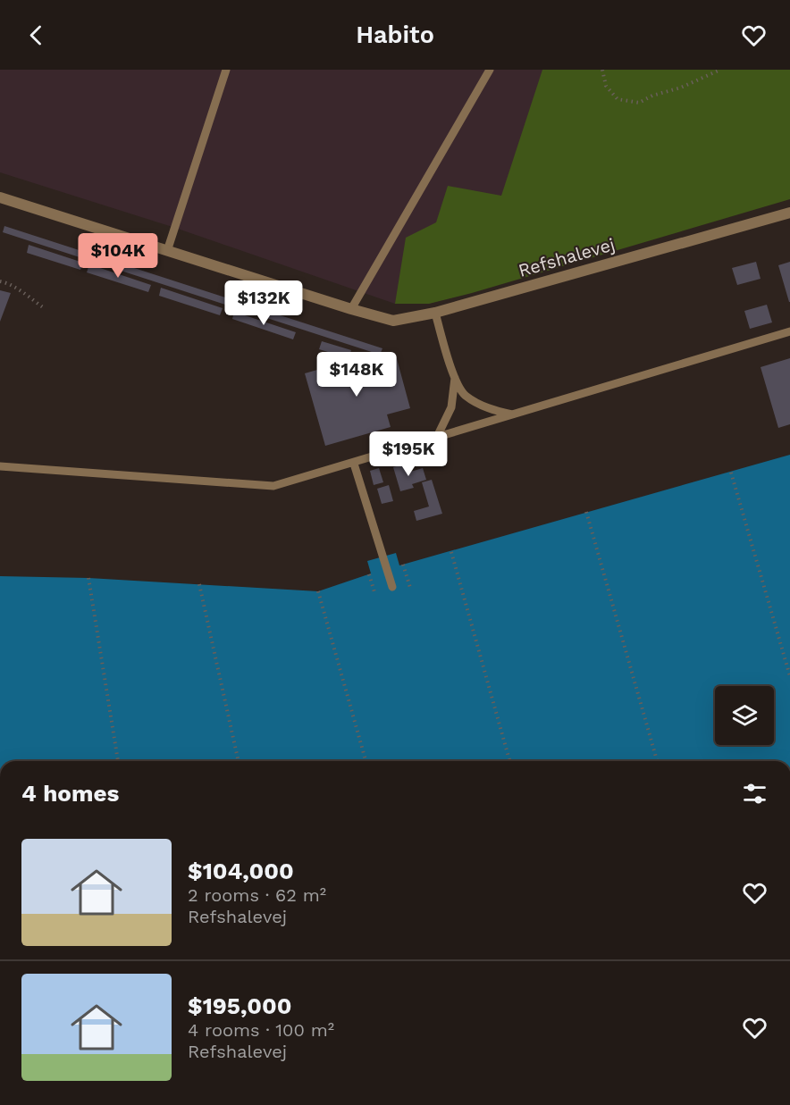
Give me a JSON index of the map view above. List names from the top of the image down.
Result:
{
  "streets": {
    "street": ["Refshalevej"]
  },
  "page": {
    "header": "Habito",
    "price": [
      "$104K",
      "$132K",
      "$148K",
      "$195K"
    ],
    "heading": "4 homes",
    "list": [
      {
        "name": "$104,000",
        "note": "2 rooms · 62 m² · Refshalevej"
      },
      {
        "name": "$195,000",
        "note": "4 rooms · 100 m² · Refshalevej"
      }
    ]
  }
}
